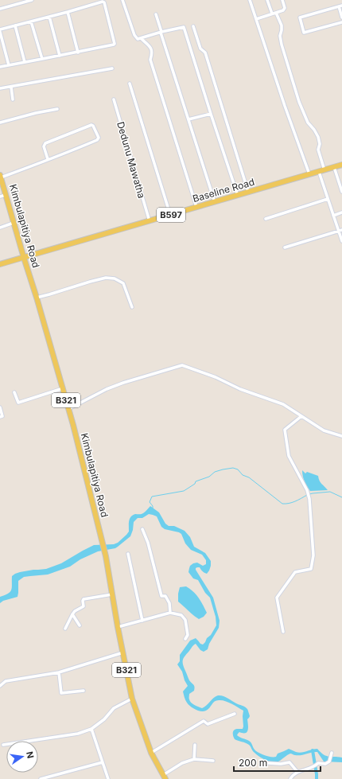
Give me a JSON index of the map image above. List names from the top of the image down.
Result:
{
  "streets": {
    "main road": [
      "Baseline Road",
      "B597",
      "Kimbulapitiya Road",
      "B321"
    ],
    "street": ["Dedunu Mawatha"]
  },
  "crossings": [
    ["Dedunu Mawatha", "Baseline Road"],
    ["Baseline Road", "Kimbulapitiya Road"]
  ],
  "scale_bar": "200 m",
  "north": "right"
}
